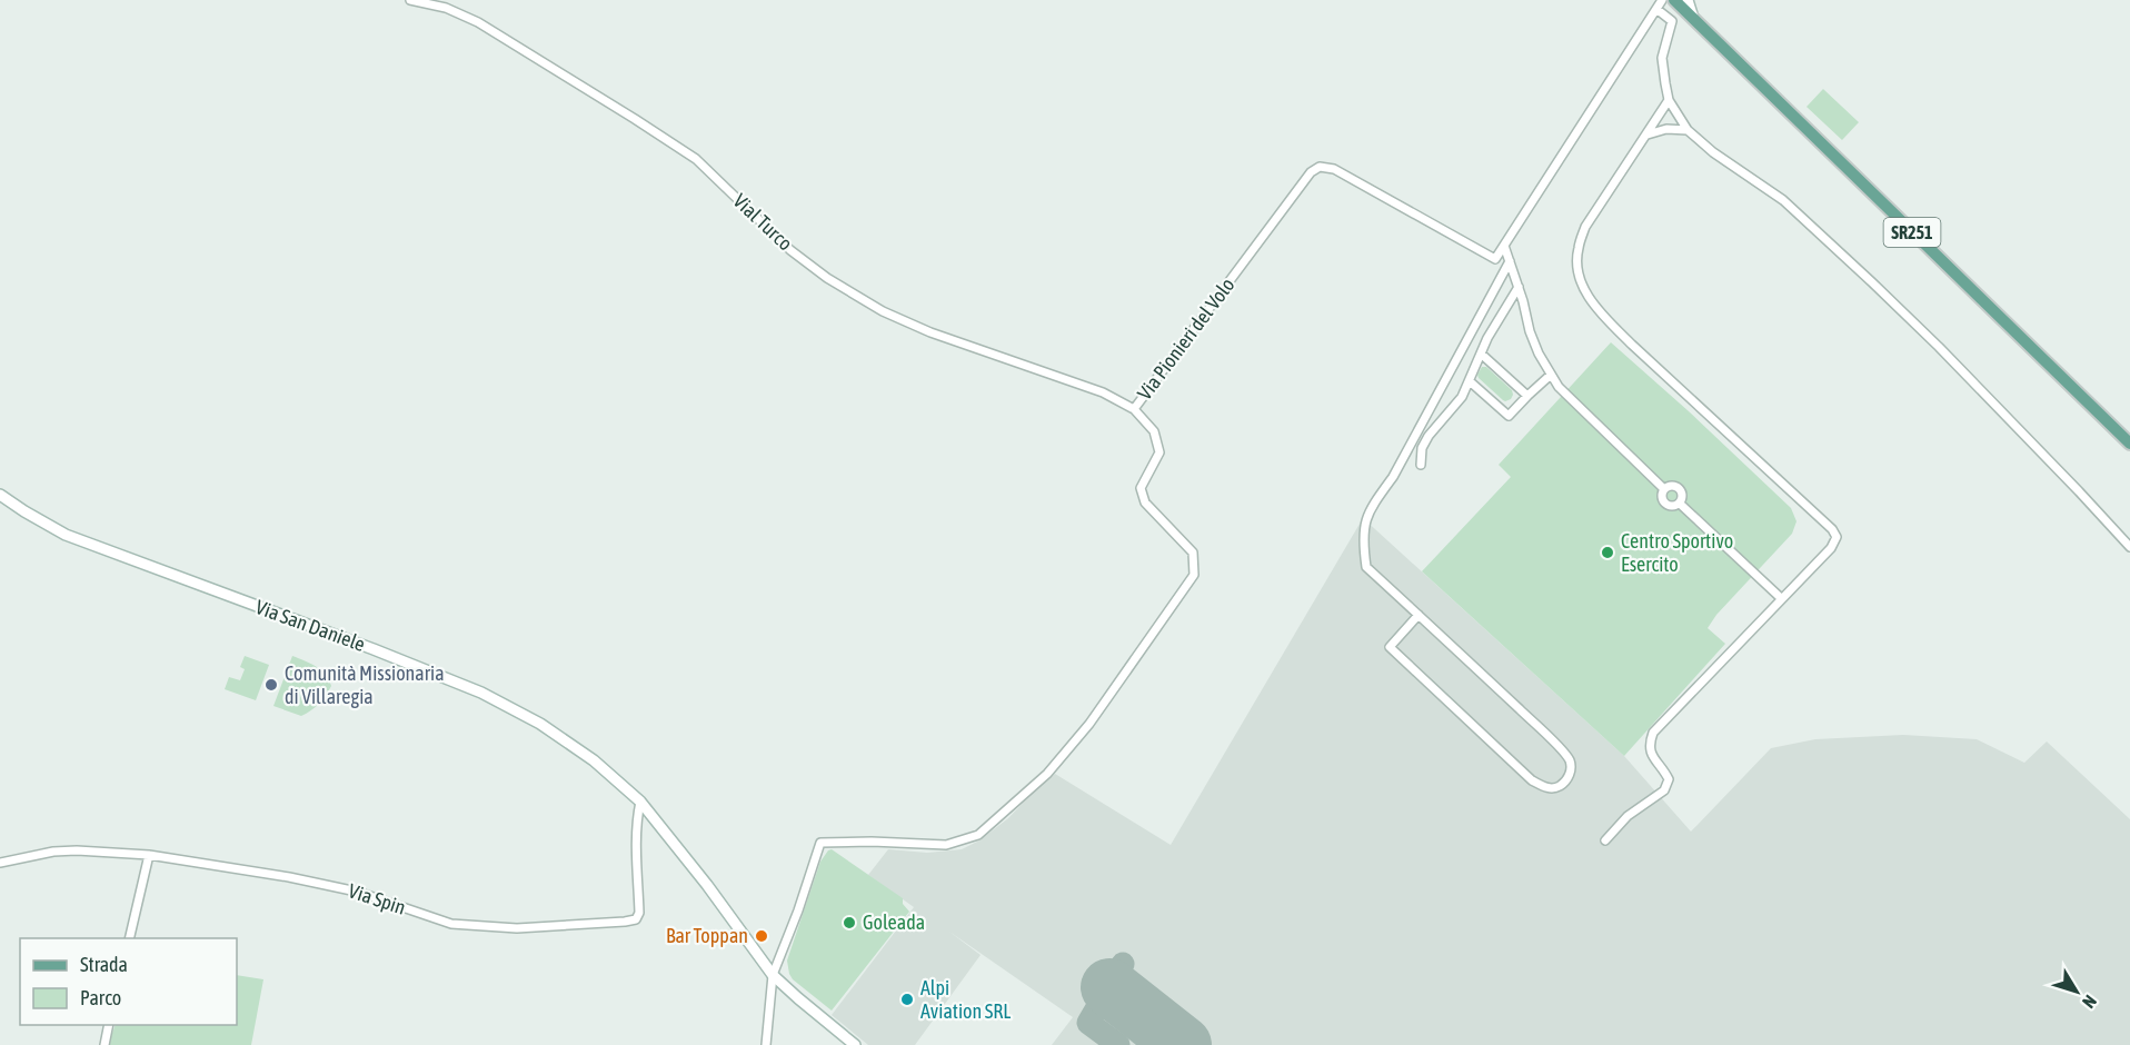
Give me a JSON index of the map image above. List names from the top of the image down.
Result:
{
  "streets": {
    "main road": ["SR251"],
    "street": [
      "Vial Turco",
      "Via Pionieri del Volo",
      "Via San Daniele",
      "Via Spin"
    ]
  },
  "crossings": [
    ["Vial Turco", "Via Pionieri del Volo"],
    ["Via Pionieri del Volo", "Via San Daniele"],
    ["Via San Daniele", "Via Spin"]
  ],
  "places": [
    "Centro Sportivo Esercito",
    "Comunità Missionaria di Villaregia",
    "Goleada",
    "Bar Toppan",
    "Alpi Aviation SRL"
  ],
  "legend": ["Strada", "Parco"],
  "north": "bottom right"
}
